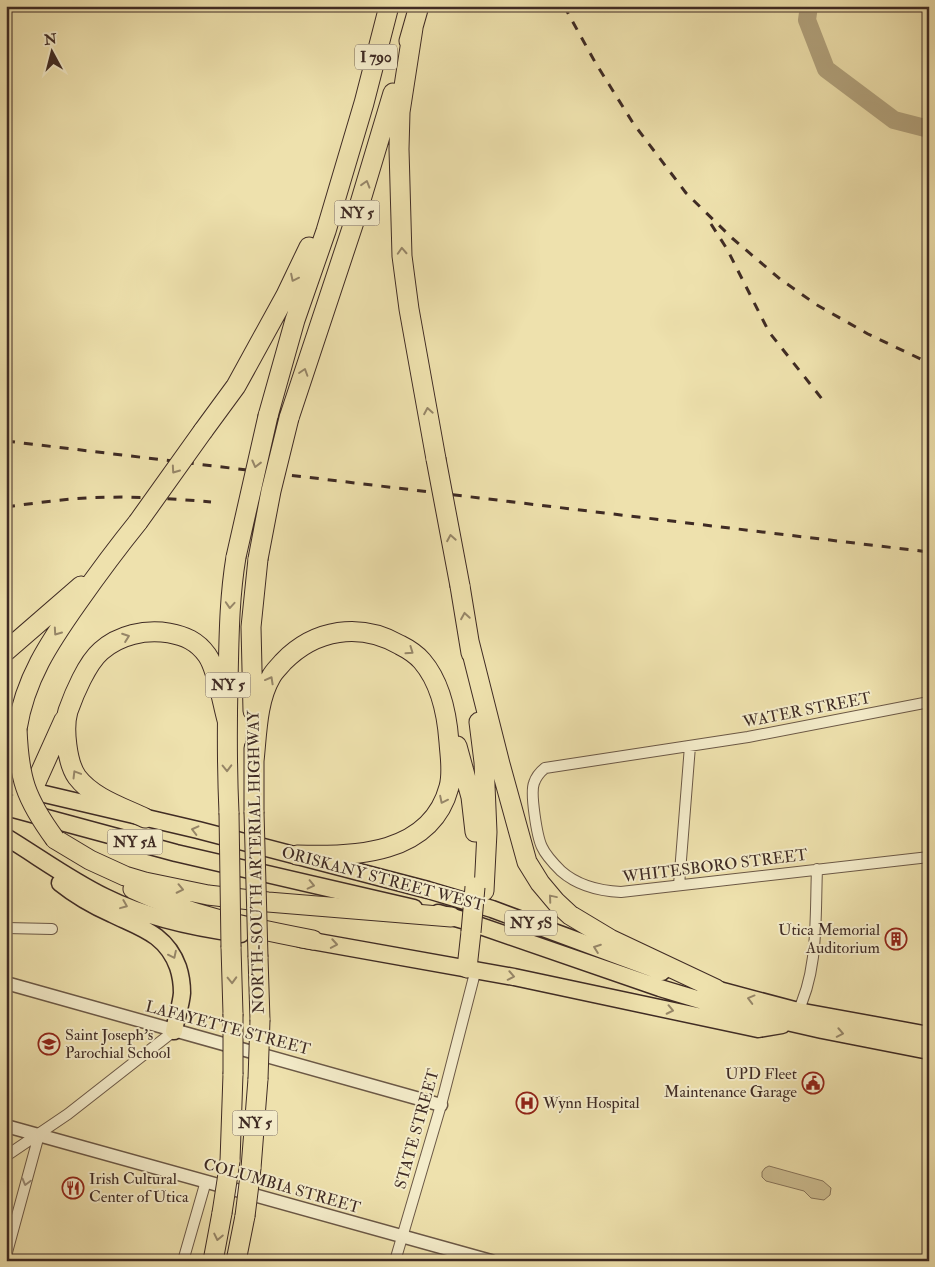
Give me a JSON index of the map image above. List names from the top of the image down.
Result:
{
  "streets": {
    "highway": ["I 790", "NY 5", "NORTH-SOUTH ARTERIAL HIGHWAY"],
    "main road": ["NY 5A", "ORISKANY STREET WEST", "NY 5S"],
    "street": [
      "WATER STREET",
      "WHITESBORO STREET",
      "LAFAYETTE STREET",
      "STATE STREET",
      "COLUMBIA STREET"
    ]
  },
  "crossings": [
    ["WATER STREET", "WHITESBORO STREET"],
    ["LAFAYETTE STREET", "STATE STREET"],
    ["STATE STREET", "COLUMBIA STREET"]
  ],
  "places": {
    "building": ["Utica Memorial Auditorium"],
    "school or university": ["Saint Joseph's Parochial School"],
    "public building": ["UPD Fleet Maintenance Garage"],
    "hospital": ["Wynn Hospital"],
    "restaurant": ["Irish Cultural Center of Utica"]
  },
  "north": "top"
}
